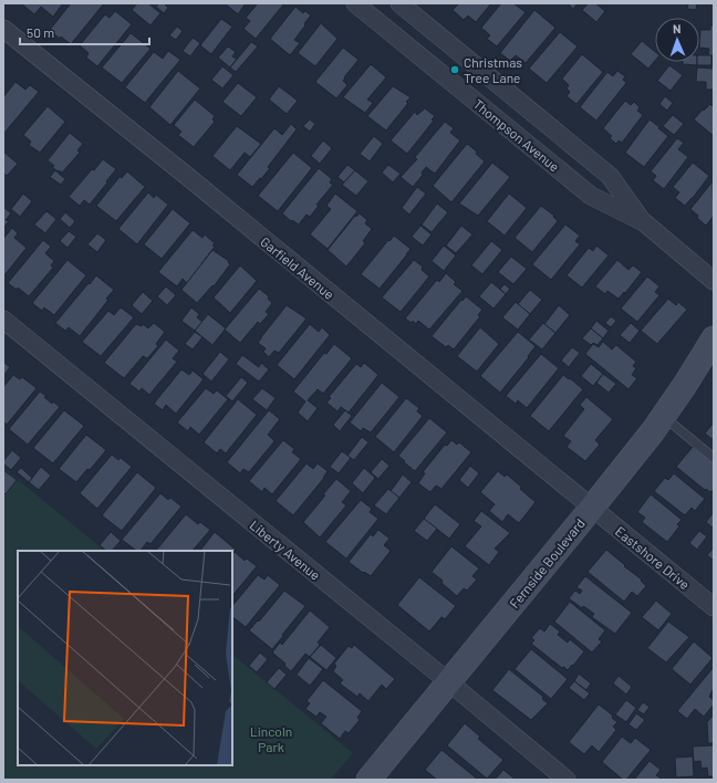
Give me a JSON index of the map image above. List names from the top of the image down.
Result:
{
  "streets": {
    "main road": ["Fernside Boulevard"],
    "street": [
      "Thompson Avenue",
      "Garfield Avenue",
      "Liberty Avenue",
      "Eastshore Drive"
    ]
  },
  "crossings": [
    ["Garfield Avenue", "Eastshore Drive"],
    ["Garfield Avenue", "Fernside Boulevard"],
    ["Liberty Avenue", "Fernside Boulevard"],
    ["Eastshore Drive", "Fernside Boulevard"]
  ],
  "parks": ["Lincoln Park"],
  "places": ["Christmas Tree Lane"],
  "scale_bar": "50 m",
  "north": "top"
}
